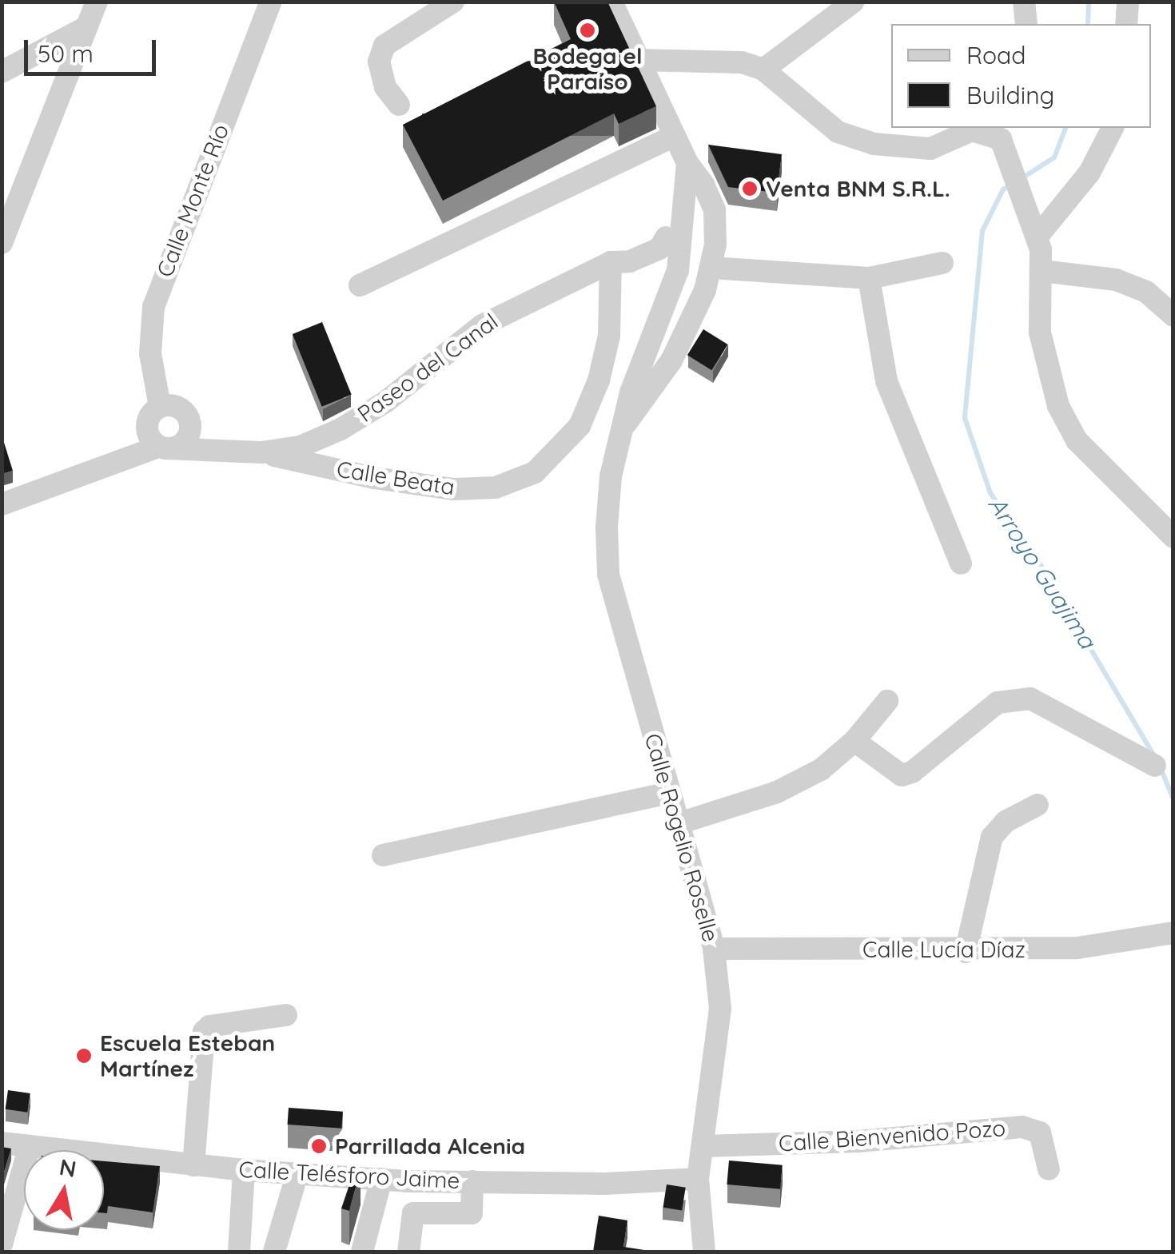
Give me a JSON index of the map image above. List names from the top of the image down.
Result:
{
  "streets": {
    "street": [
      "Calle Monte Río",
      "Paseo del Canal",
      "Calle Beata",
      "Calle Rogelio Roselle",
      "Calle Lucía Díaz",
      "Calle Bienvenido Pozo",
      "Calle Telésforo Jaime"
    ]
  },
  "crossings": [
    ["Calle Monte Río", "Paseo del Canal"],
    ["Paseo del Canal", "Calle Beata"],
    ["Paseo del Canal", "Calle Rogelio Roselle"],
    ["Calle Rogelio Roselle", "Calle Lucía Díaz"],
    ["Calle Rogelio Roselle", "Calle Bienvenido Pozo"],
    ["Calle Rogelio Roselle", "Calle Telésforo Jaime"]
  ],
  "water": ["Arroyo Guajima"],
  "places": [
    "Bodega el Paraíso",
    "Venta BNM S.R.L.",
    "Escuela Esteban Martínez",
    "Parrillada Alcenia"
  ],
  "legend": ["Road", "Building"],
  "scale_bar": "50 m",
  "north": "top"
}
